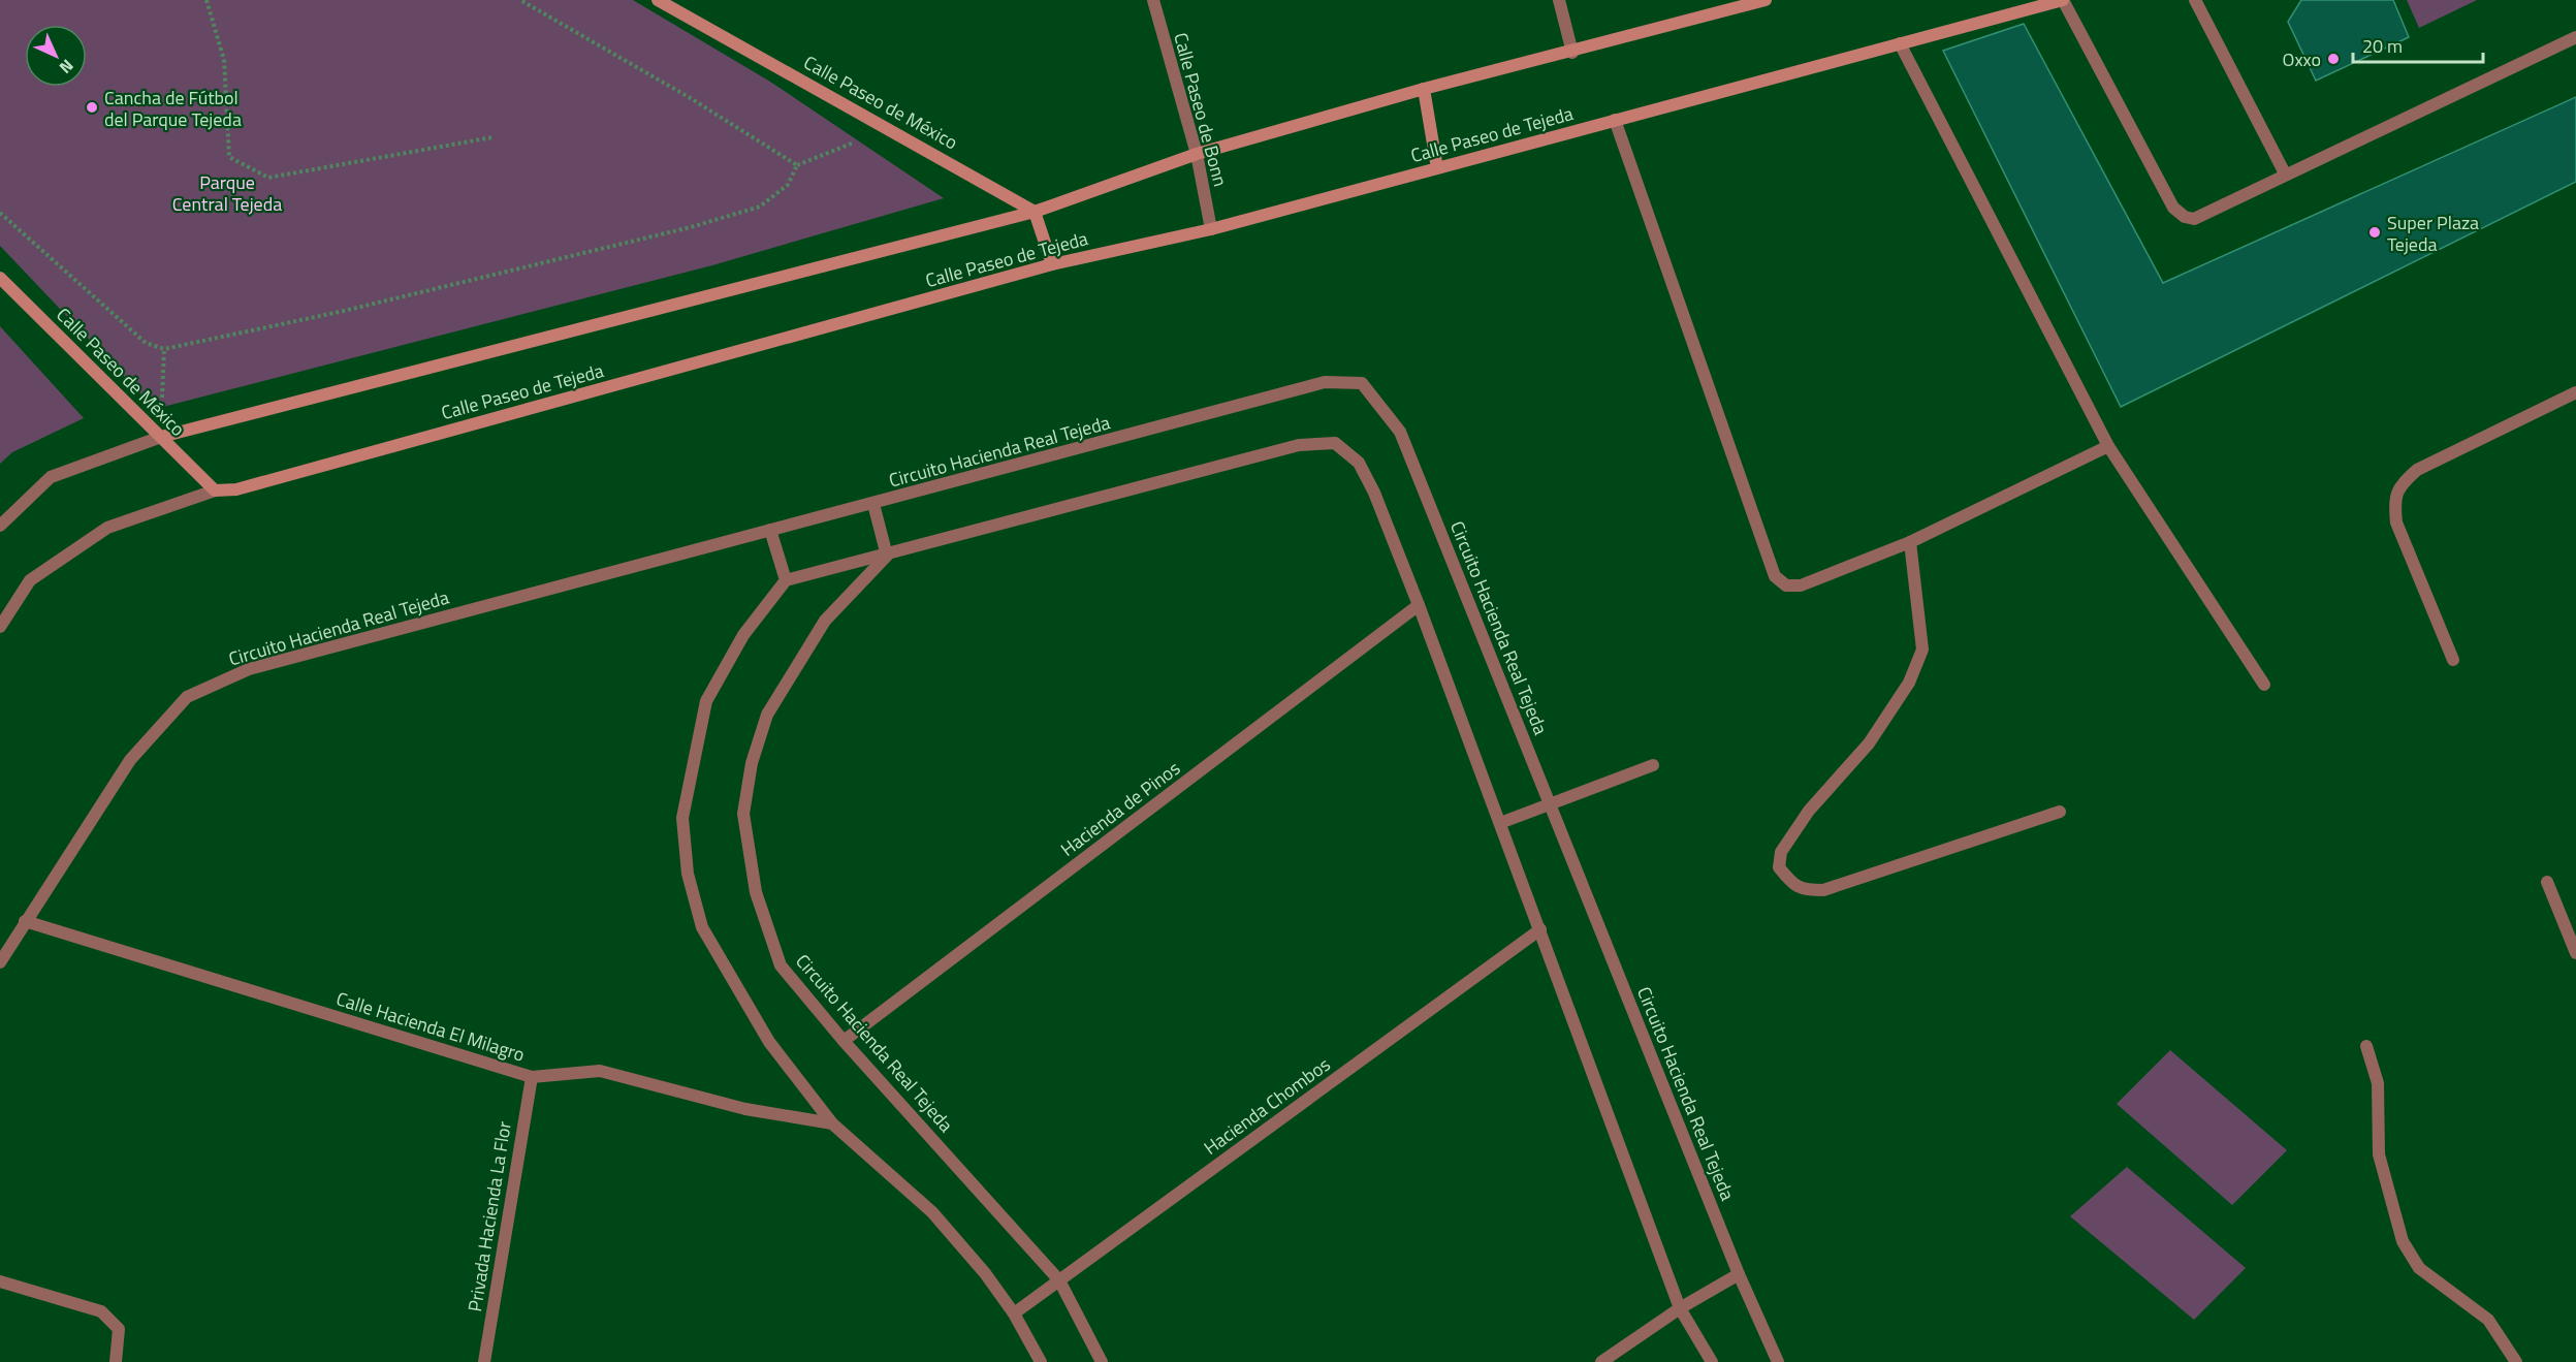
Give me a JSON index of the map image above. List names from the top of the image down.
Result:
{
  "streets": {
    "main road": ["Calle Paseo de México", "Calle Paseo de Tejeda"],
    "street": [
      "Calle Paseo de Bonn",
      "Circuito Hacienda Real Tejeda",
      "Hacienda de Pinos",
      "Calle Hacienda El Milagro",
      "Hacienda Chombos",
      "Privada Hacienda La Flor"
    ]
  },
  "crossings": [
    ["Calle Paseo de México", "Calle Paseo de Tejeda"],
    ["Calle Paseo de Bonn", "Calle Paseo de Tejeda"],
    ["Circuito Hacienda Real Tejeda", "Hacienda de Pinos"],
    ["Circuito Hacienda Real Tejeda", "Calle Hacienda El Milagro"],
    ["Circuito Hacienda Real Tejeda", "Hacienda Chombos"],
    ["Calle Hacienda El Milagro", "Privada Hacienda La Flor"]
  ],
  "parks": ["Parque Central Tejeda"],
  "places": ["Oxxo", "Cancha de Fútbol del Parque Tejeda", "Super Plaza Tejeda"],
  "scale_bar": "20 m",
  "north": "bottom right"
}
